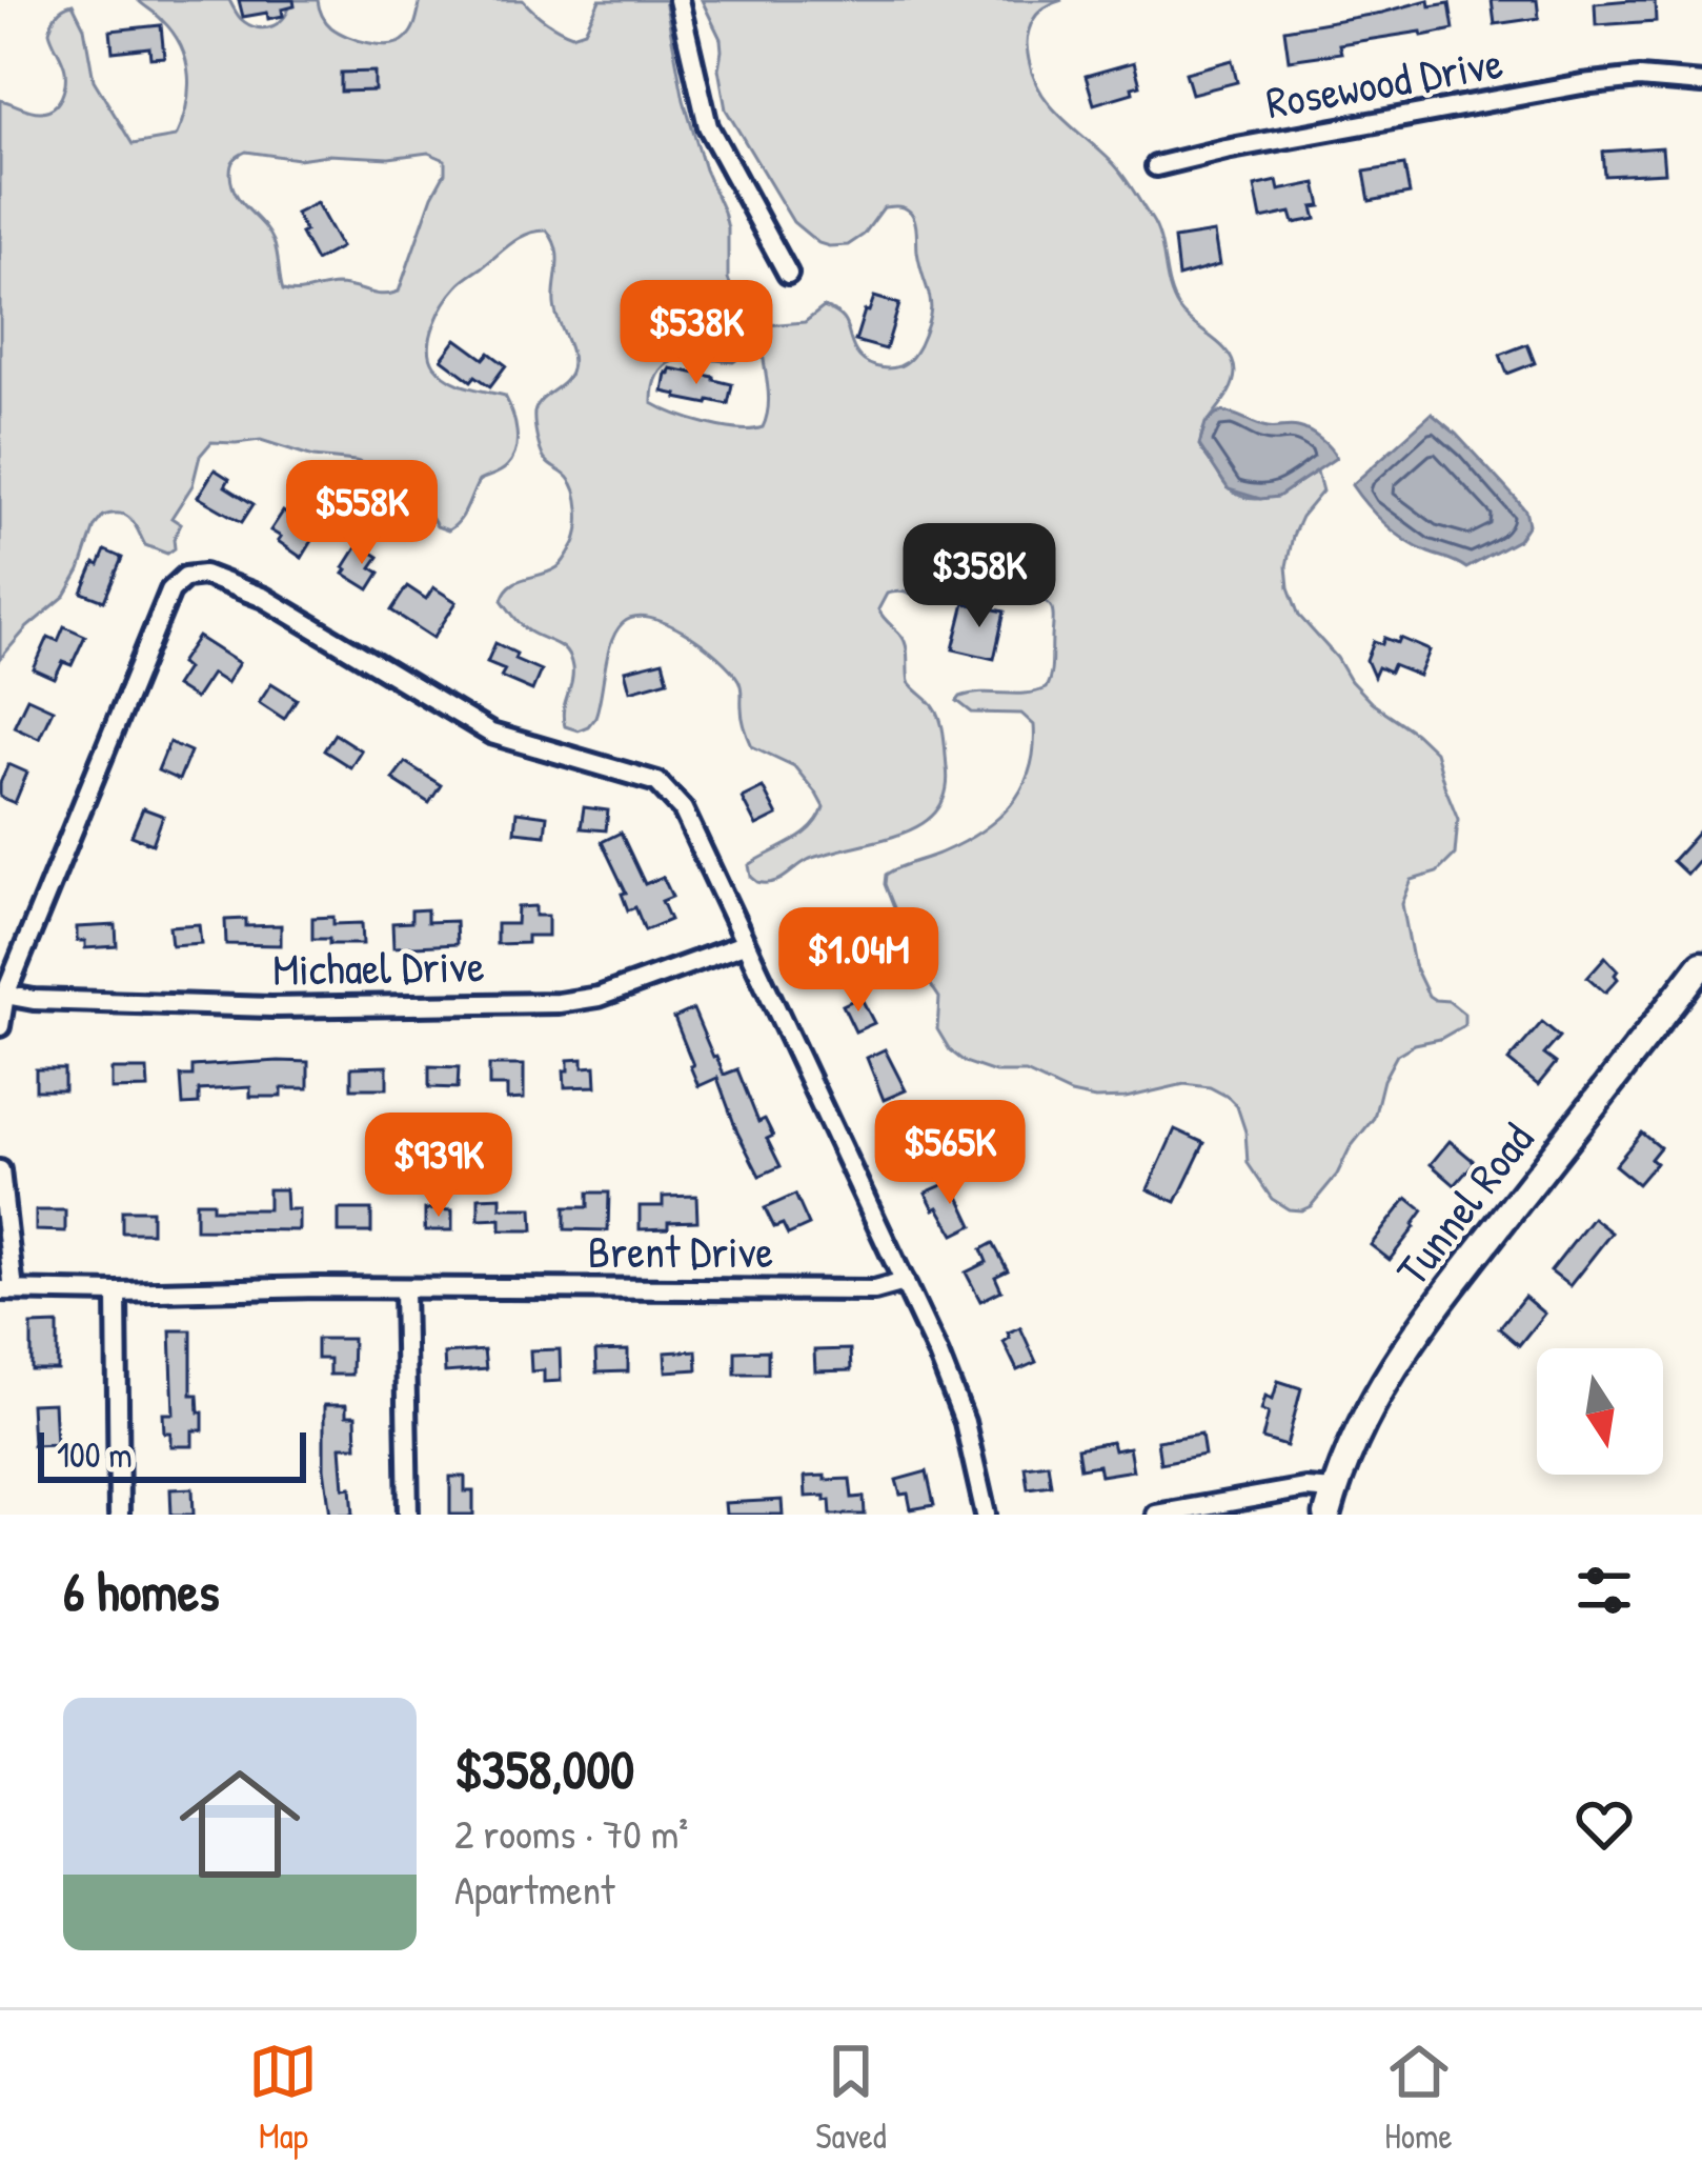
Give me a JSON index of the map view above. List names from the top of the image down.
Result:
{
  "streets": {
    "main road": ["Tunnel Road"],
    "street": ["Rosewood Drive", "Michael Drive", "Brent Drive"]
  },
  "scale_bar": "100 m",
  "north": "bottom",
  "page": {
    "price": [
      "$538K",
      "$558K",
      "$358K",
      "$1.04M",
      "$565K",
      "$939K"
    ],
    "scale": "100 m",
    "heading": "6 homes",
    "list": [
      {
        "name": "$358,000",
        "note": "2 rooms · 70 m² · Apartment"
      }
    ],
    "tabs": ["Map", "Saved", "Home"]
  }
}
